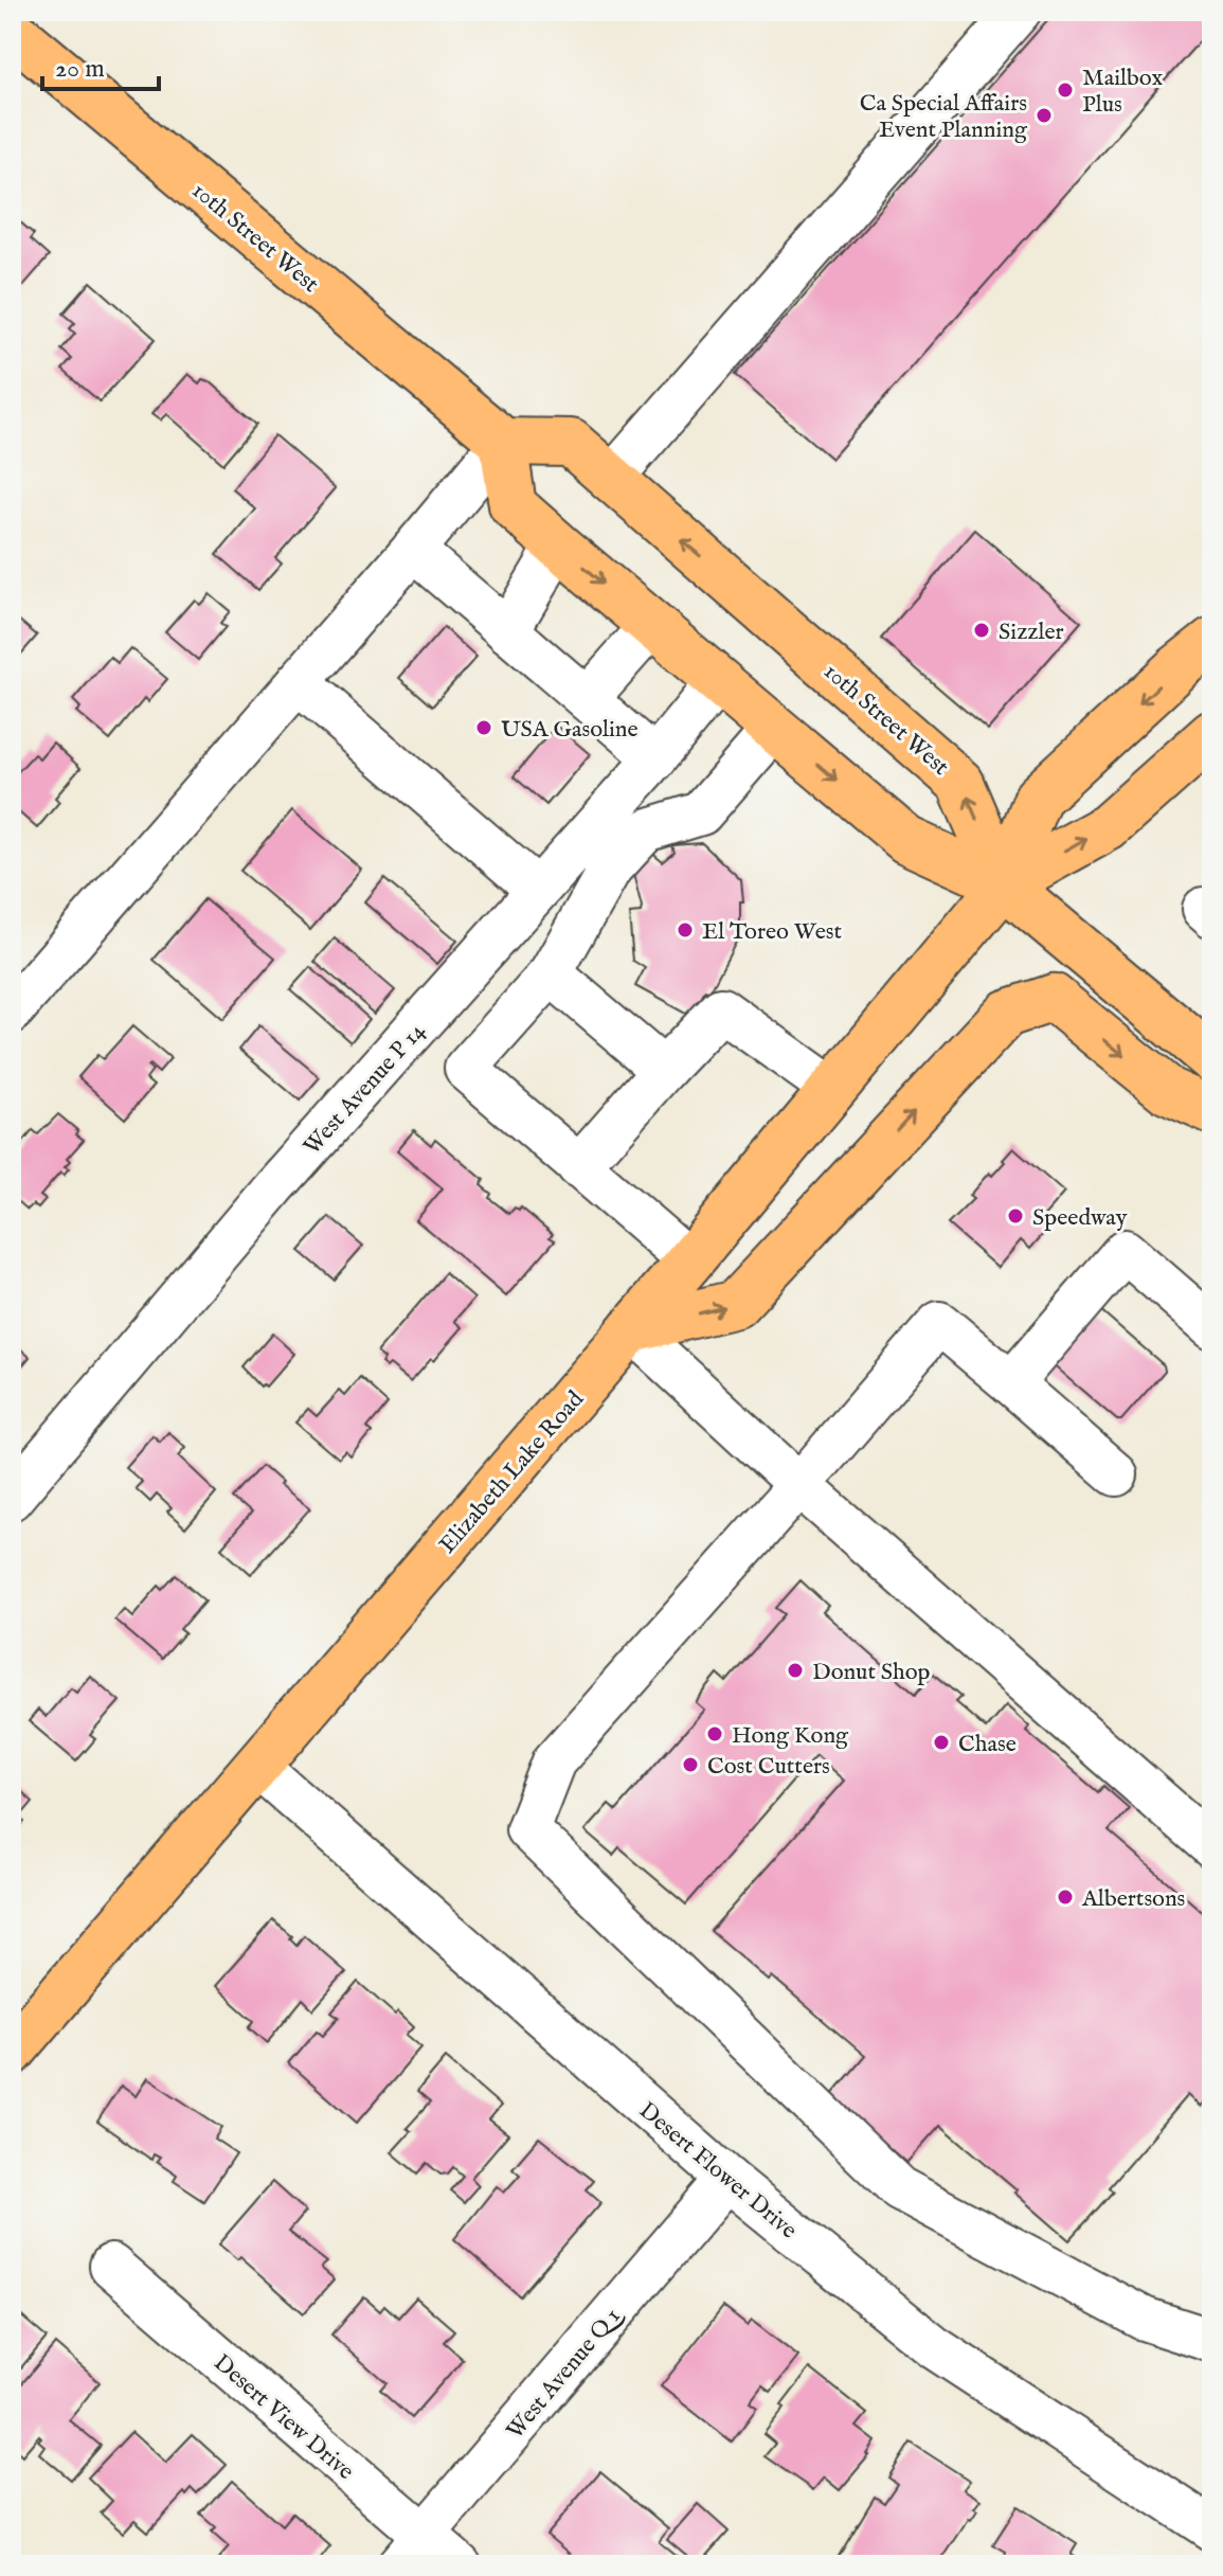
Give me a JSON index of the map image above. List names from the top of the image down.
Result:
{
  "streets": {
    "main road": ["10th Street West", "Elizabeth Lake Road"],
    "street": [
      "West Avenue P 14",
      "Desert Flower Drive",
      "West Avenue Q 1",
      "Desert View Drive"
    ]
  },
  "crossings": [
    ["10th Street West", "Elizabeth Lake Road"],
    ["Elizabeth Lake Road", "Desert Flower Drive"],
    ["Desert Flower Drive", "West Avenue Q 1"],
    ["West Avenue Q 1", "Desert View Drive"]
  ],
  "places": [
    "Mailbox Plus",
    "Ca Special Affairs Event Planning",
    "Sizzler",
    "USA Gasoline",
    "El Toreo West",
    "Speedway",
    "Donut Shop",
    "Hong Kong",
    "Chase",
    "Cost Cutters",
    "Albertsons"
  ],
  "scale_bar": "20 m"
}
